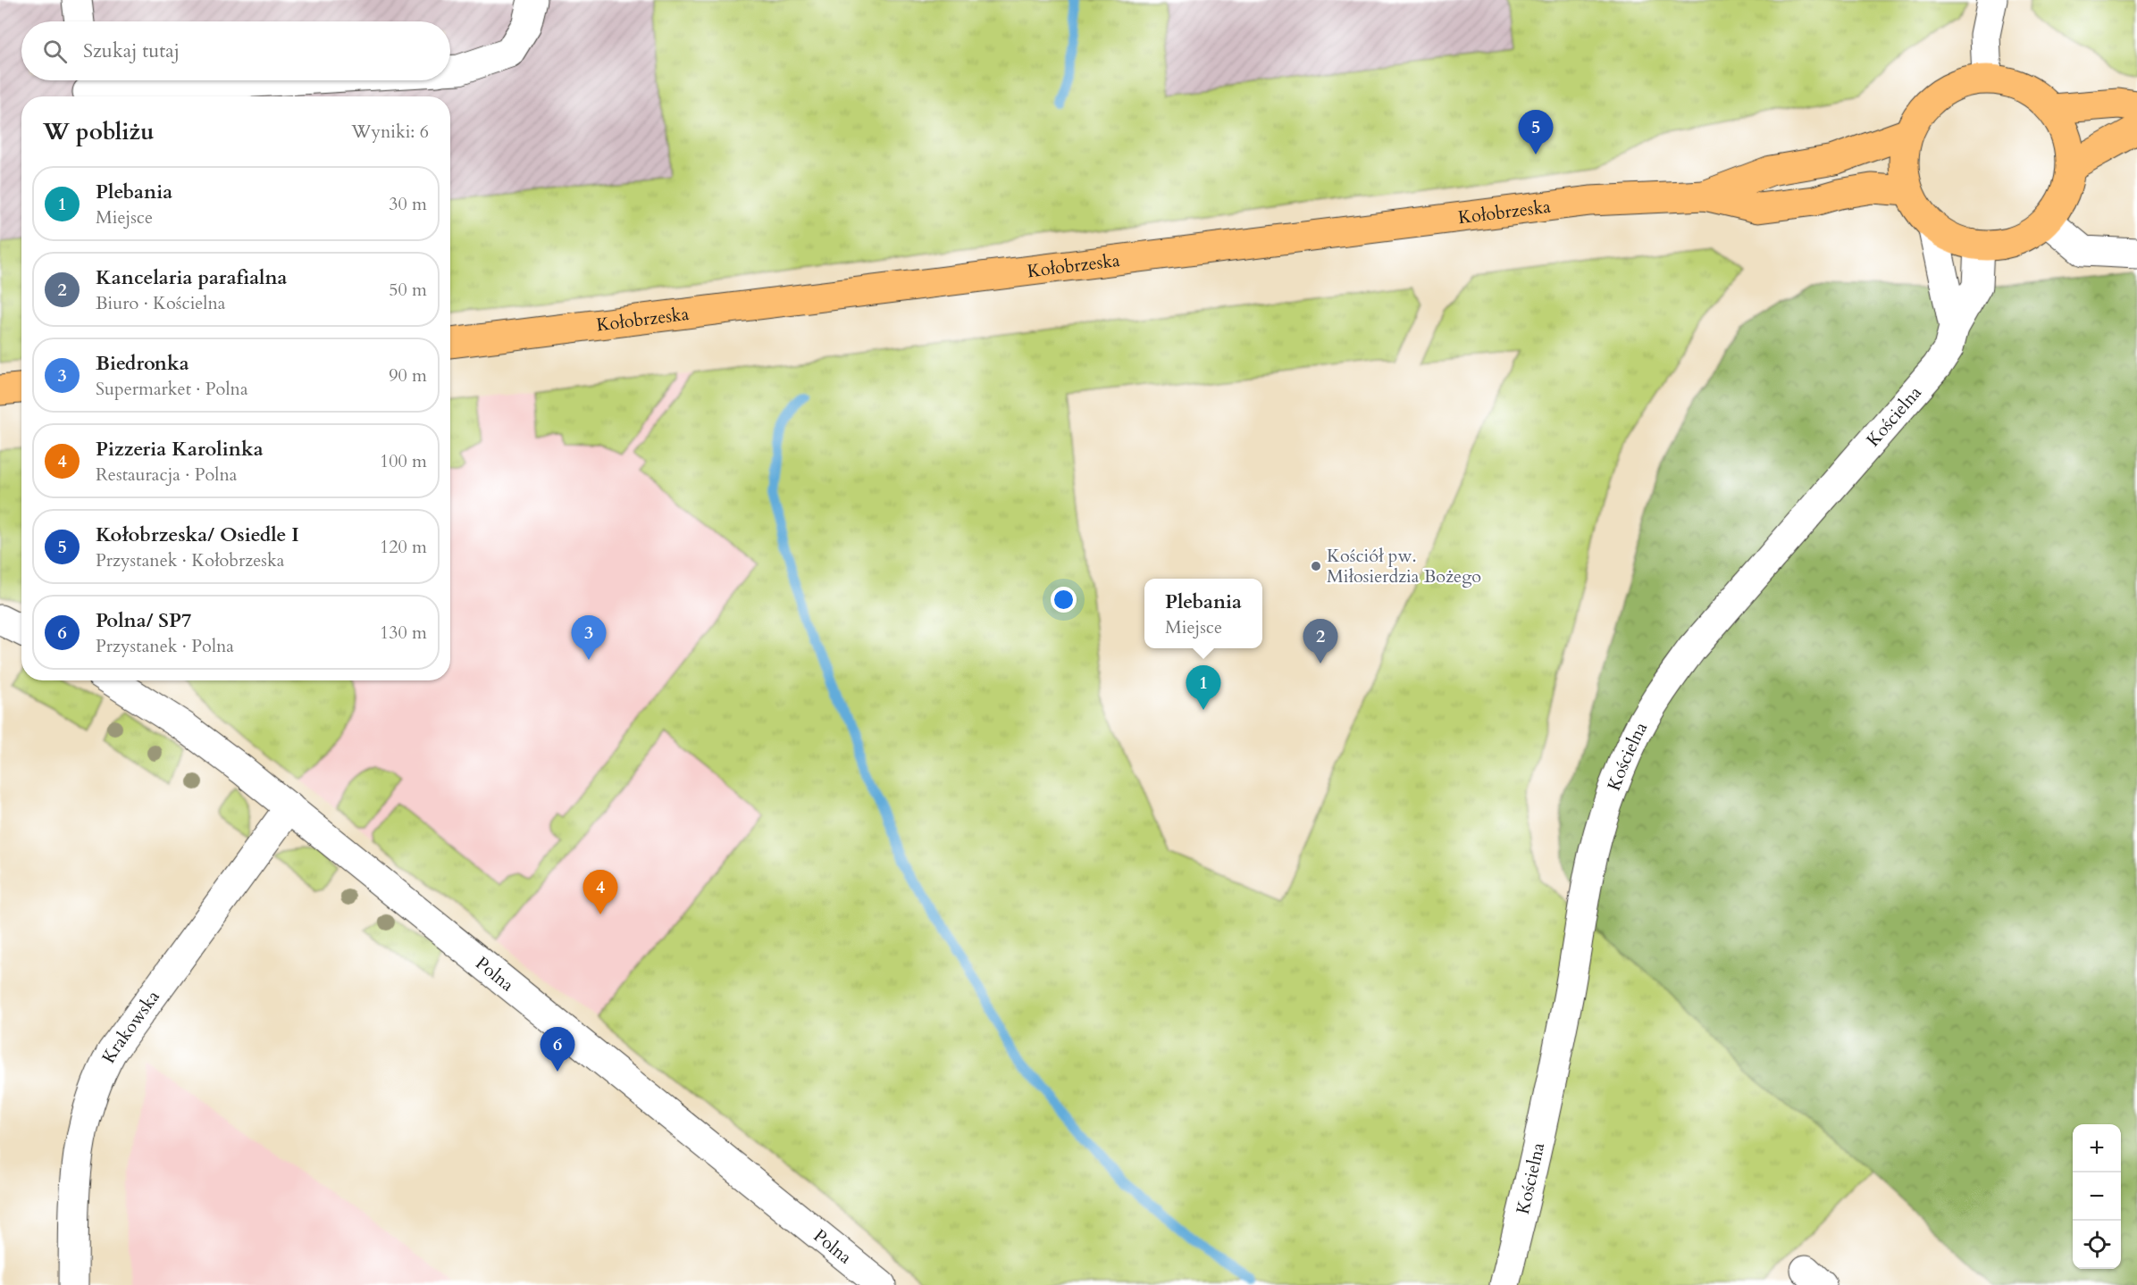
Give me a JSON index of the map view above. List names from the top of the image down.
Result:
{
  "streets": {
    "main road": ["Kołobrzeska"],
    "street": ["Kościelna", "Polna", "Krakowska"]
  },
  "crossings": [
    ["Kołobrzeska", "Kościelna"],
    ["Polna", "Krakowska"]
  ],
  "places": ["Kościół pw. Miłosierdzia Bożego"],
  "page": {
    "search": "Szukaj tutaj",
    "heading": ["W pobliżu", "Wyniki: 6"],
    "pins": [
      "5",
      "3",
      "2",
      "1",
      "4",
      "6"
    ],
    "list": [
      {
        "mark": "1",
        "name": "Plebania",
        "note": "Miejsce",
        "value": "30 m"
      },
      {
        "mark": "2",
        "name": "Kancelaria parafialna",
        "note": "Biuro · Kościelna",
        "value": "50 m"
      },
      {
        "mark": "3",
        "name": "Biedronka",
        "note": "Supermarket · Polna",
        "value": "90 m"
      },
      {
        "mark": "4",
        "name": "Pizzeria Karolinka",
        "note": "Restauracja · Polna",
        "value": "100 m"
      },
      {
        "mark": "5",
        "name": "Kołobrzeska/ Osiedle I",
        "note": "Przystanek · Kołobrzeska",
        "value": "120 m"
      },
      {
        "mark": "6",
        "name": "Polna/ SP7",
        "note": "Przystanek · Polna",
        "value": "130 m"
      }
    ],
    "popup": ["Plebania", "Miejsce"],
    "map_buttons": ["+", "−"]
  }
}
